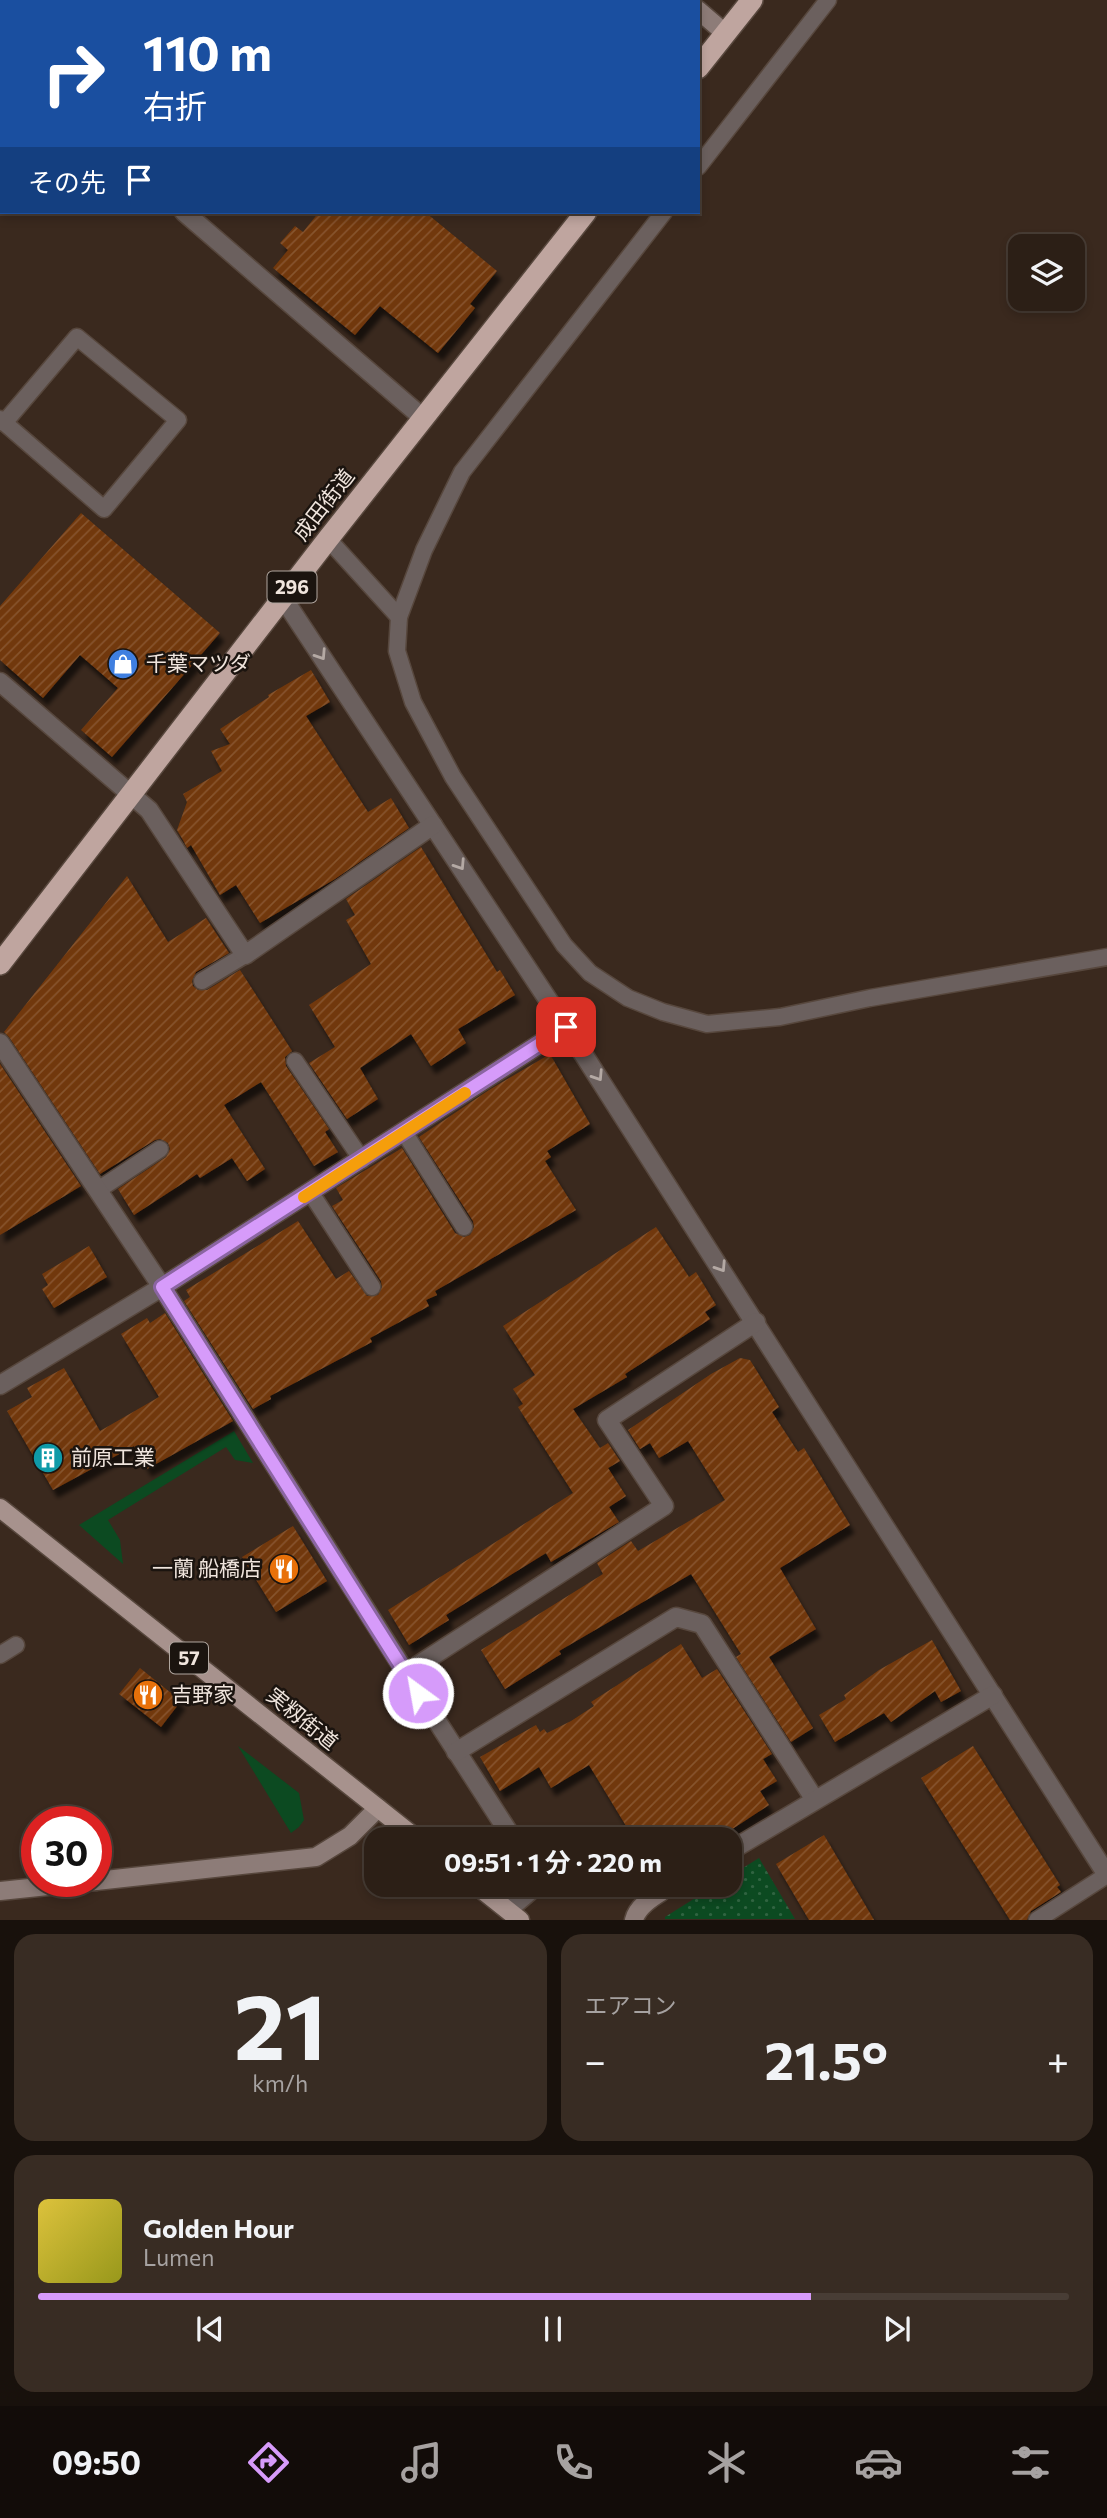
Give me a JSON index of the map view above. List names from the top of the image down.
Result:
{
  "streets": {
    "highway": ["成田街道", "296"],
    "main road": ["57", "実籾街道"]
  },
  "places": {
    "shop": ["千葉マツダ"],
    "building": ["前原工業"],
    "restaurant": ["一蘭 船橋店", "吉野家"]
  },
  "page": {
    "turn": ["110 m", "右折"],
    "then": "その先",
    "limit": "30",
    "trip": "09:51 · 1 分 · 220 m",
    "tile": [
      ["21", "km/h"],
      "エアコン"
    ],
    "heat": ["−", "21.5°", "+"],
    "song": ["Golden Hour", "Lumen"],
    "tabs": "09:50"
  }
}
